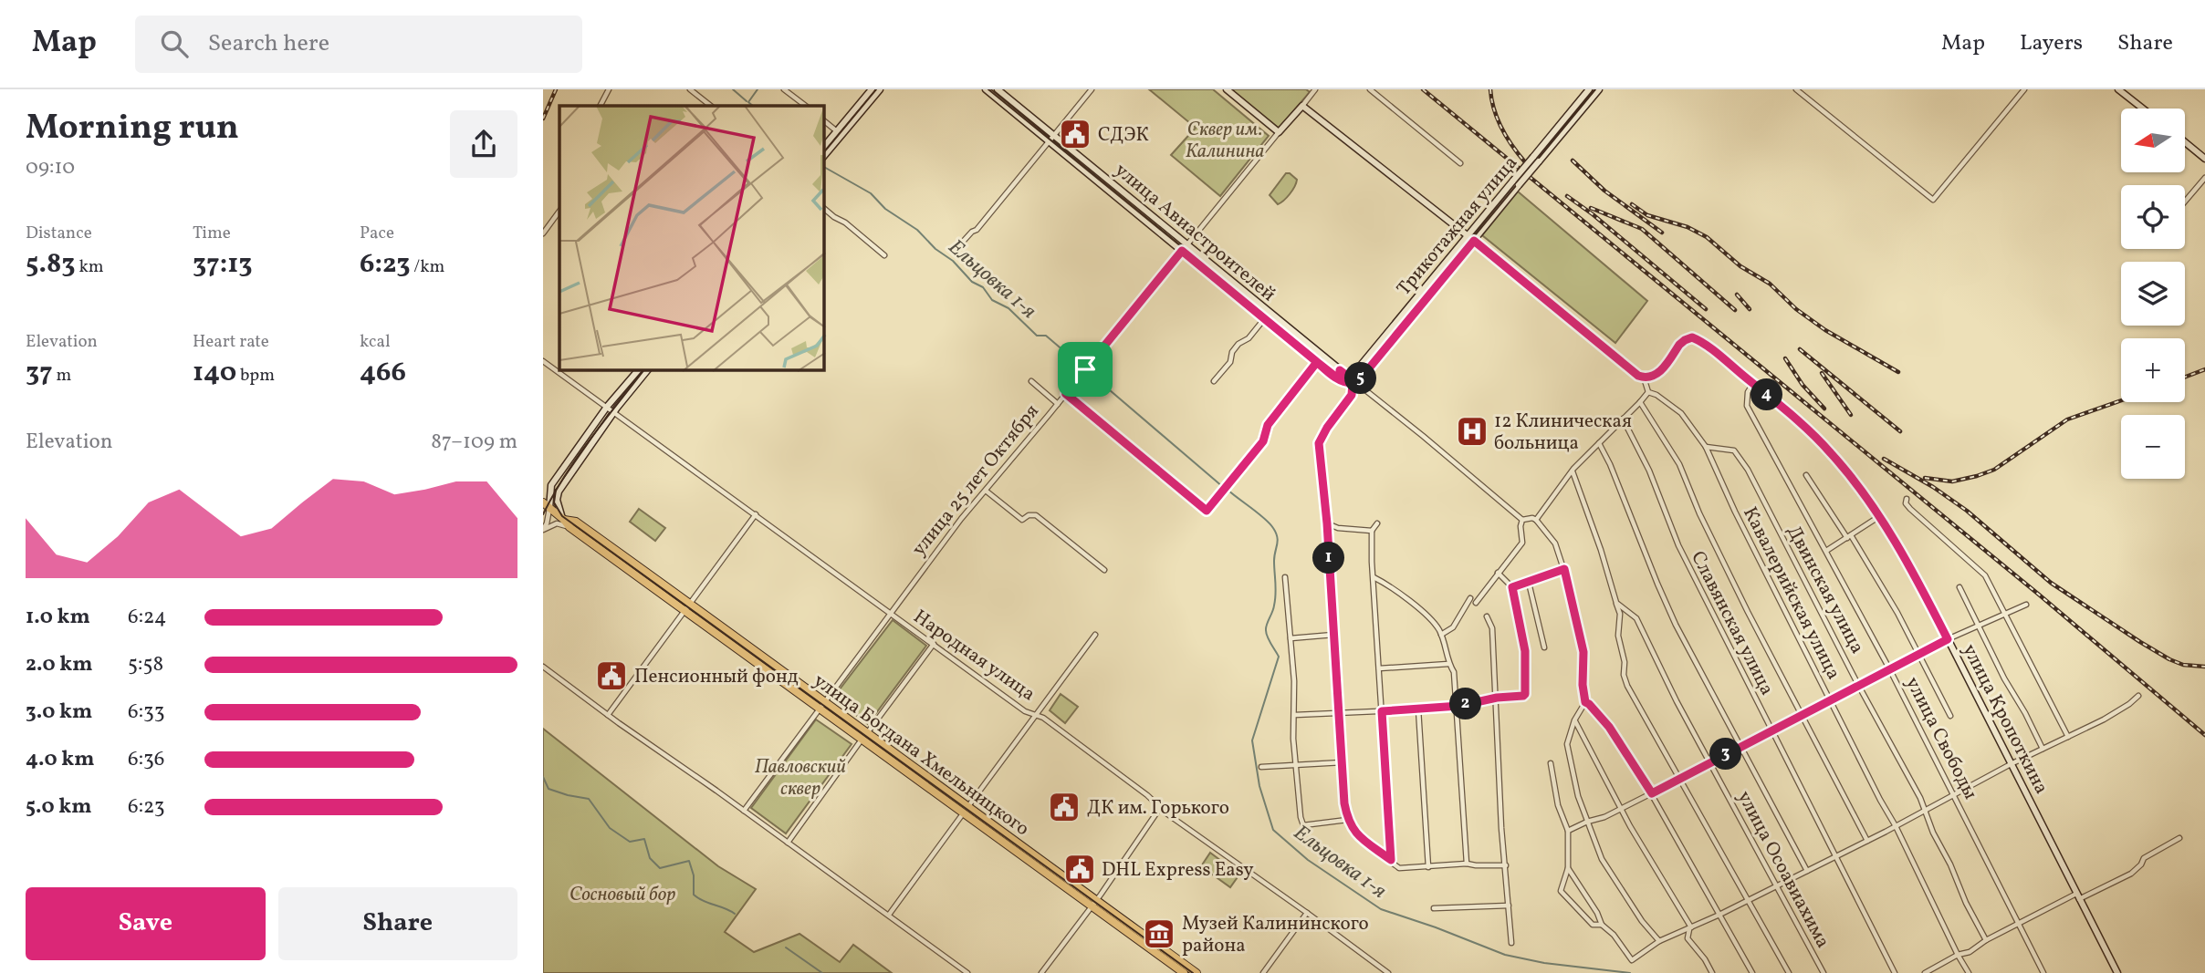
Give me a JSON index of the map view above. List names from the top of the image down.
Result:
{
  "streets": {
    "highway": ["улица Богдана Хмельницкого"],
    "main road": [
      "Трикотажная улица",
      "улица Авиастроителей",
      "улица 25 лет Октября",
      "улица Кропоткина"
    ],
    "street": [
      "Двинская улица",
      "Кавалерийская улица",
      "Славянская улица",
      "Народная улица",
      "улица Свободы",
      "улица Осоавиахима"
    ]
  },
  "crossings": [
    ["Трикотажная улица", "улица Авиастроителей"],
    ["улица Авиастроителей", "улица 25 лет Октября"],
    ["улица 25 лет Октября", "Народная улица"],
    ["улица 25 лет Октября", "улица Богдана Хмельницкого"],
    ["Двинская улица", "Кавалерийская улица"],
    ["улица Кропоткина", "улица Свободы"]
  ],
  "water": ["Ельцовка 1-я"],
  "parks": ["Сквер им. Калинина", "Павловский сквер", "Сосновый бор"],
  "places": {
    "public building": [
      "СДЭК",
      "Пенсионный фонд",
      "ДК им. Горького",
      "DHL Express Easy"
    ],
    "hospital": ["12 Клиническая больница"],
    "museum": ["Музей Калининского района"]
  },
  "north": "left",
  "page": {
    "header": "Map",
    "search": "Search here",
    "nav": ["Map", "Layers", "Share"],
    "heading": ["Morning run", "09:10"],
    "map_buttons": ["+", "−"],
    "stats": [
      ["Distance", "5.83 km"],
      ["Time", "37:13"],
      ["Pace", "6:23 /km"],
      ["Elevation", "37 m"],
      ["Heart rate", "140 bpm"],
      ["kcal", "466"]
    ],
    "pins": [
      "5",
      "4",
      "1",
      "2",
      "3"
    ],
    "chart": ["Elevation", "87–109 m"],
    "list": [
      {
        "name": "1.0 km",
        "note": "6:24"
      },
      {
        "name": "2.0 km",
        "note": "5:58"
      },
      {
        "name": "3.0 km",
        "note": "6:33"
      },
      {
        "name": "4.0 km",
        "note": "6:36"
      },
      {
        "name": "5.0 km",
        "note": "6:23"
      }
    ],
    "buttons": ["Save", "Share"]
  }
}
